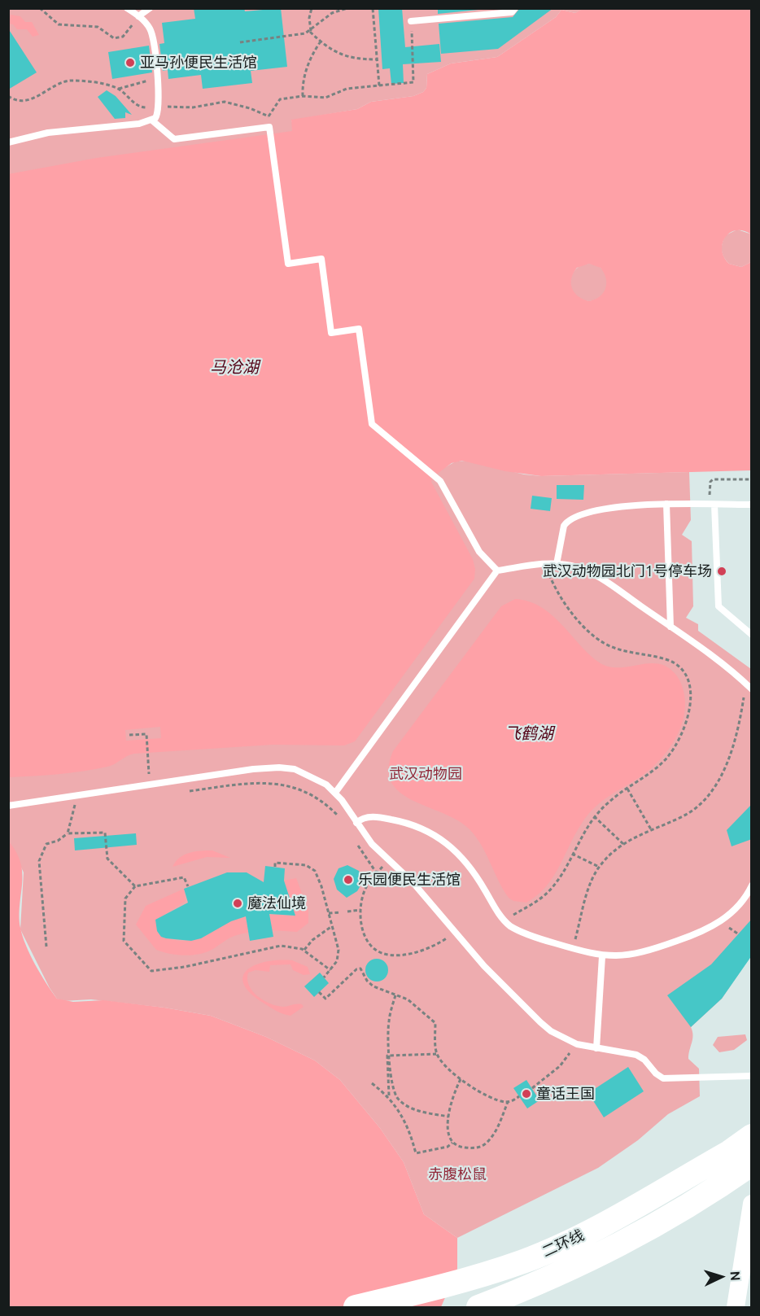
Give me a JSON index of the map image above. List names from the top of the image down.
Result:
{
  "streets": {
    "highway": ["二环线"]
  },
  "water": ["马沧湖", "飞鹤湖"],
  "parks": ["武汉动物园", "赤腹松鼠"],
  "places": [
    "亚马孙便民生活馆",
    "武汉动物园北门1号停车场",
    "乐园便民生活馆",
    "魔法仙境",
    "童话王国"
  ],
  "north": "right"
}
